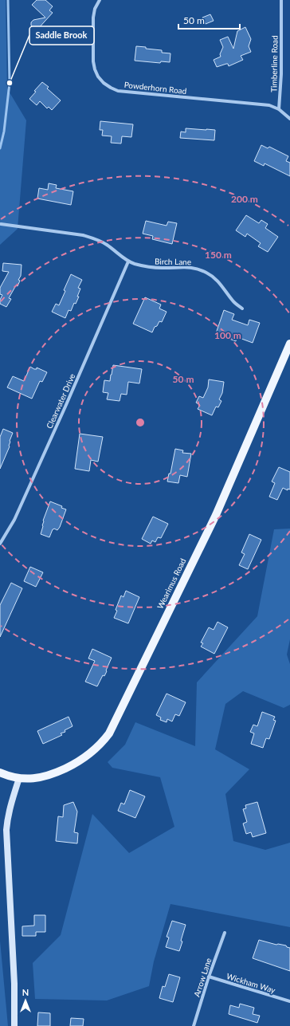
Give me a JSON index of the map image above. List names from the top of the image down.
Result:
{
  "streets": {
    "main road": ["Wearimus Road"],
    "street": [
      "Timberline Road",
      "Powderhorn Road",
      "Birch Lane",
      "Clearwater Drive",
      "Arrow Lane",
      "Wickham Way"
    ]
  },
  "crossings": [
    ["Timberline Road", "Powderhorn Road"],
    ["Birch Lane", "Clearwater Drive"],
    ["Arrow Lane", "Wickham Way"]
  ],
  "places": ["Saddle Brook"],
  "scale_bar": "50 m",
  "north": "top",
  "rings": [
    "200 m",
    "150 m",
    "100 m",
    "50 m"
  ]
}
